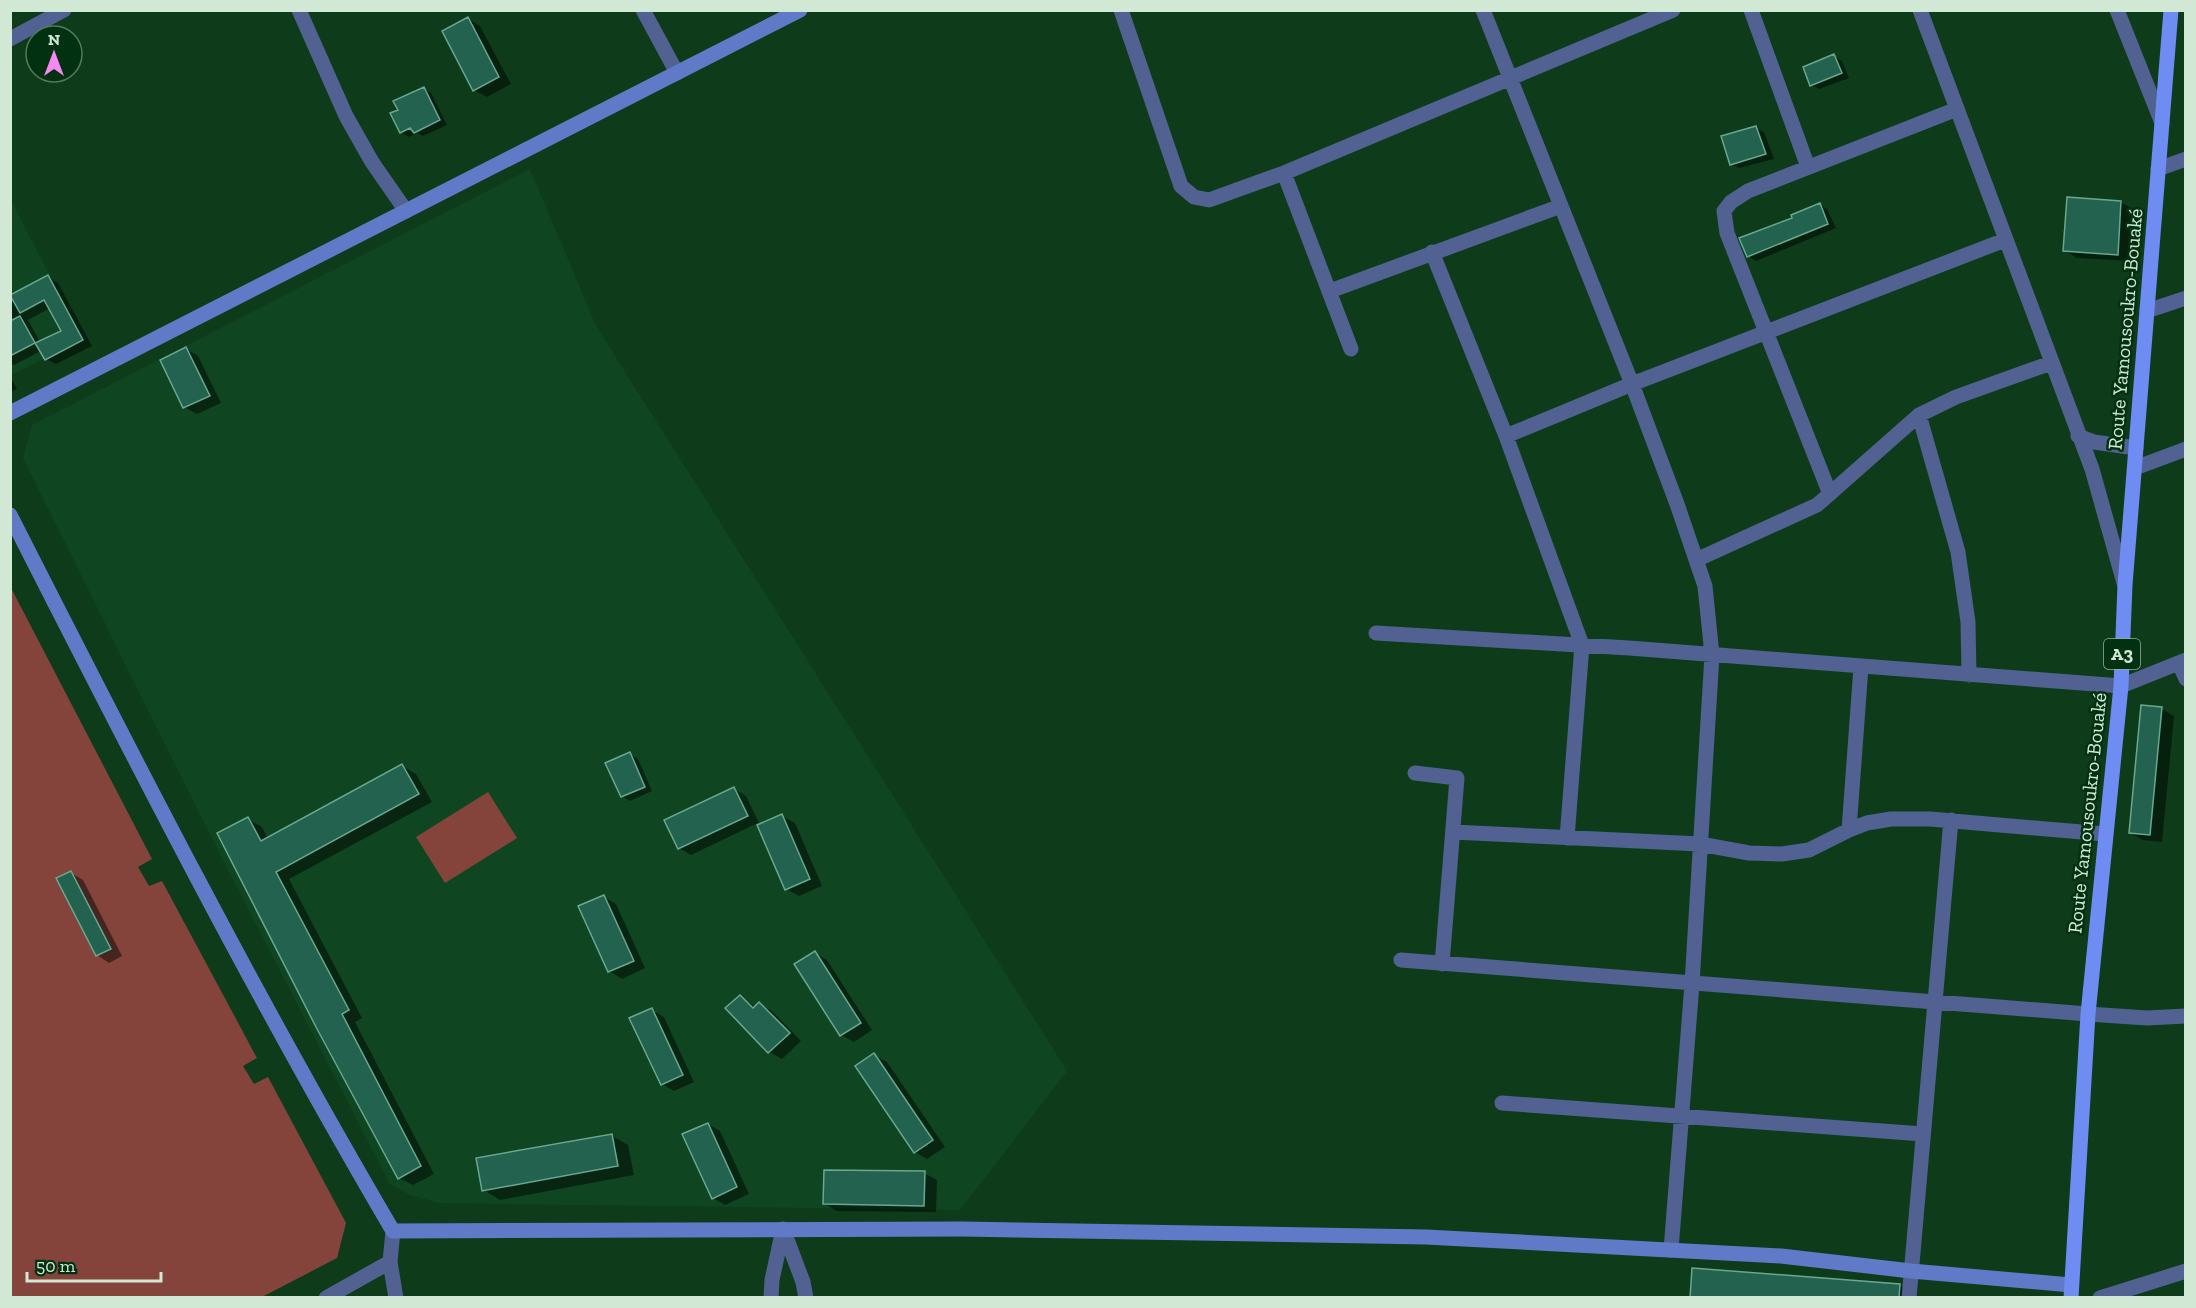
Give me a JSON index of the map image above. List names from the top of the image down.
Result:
{
  "streets": {
    "main road": ["Route Yamousoukro-Bouaké", "A3"]
  },
  "scale_bar": "50 m",
  "north": "top"
}
